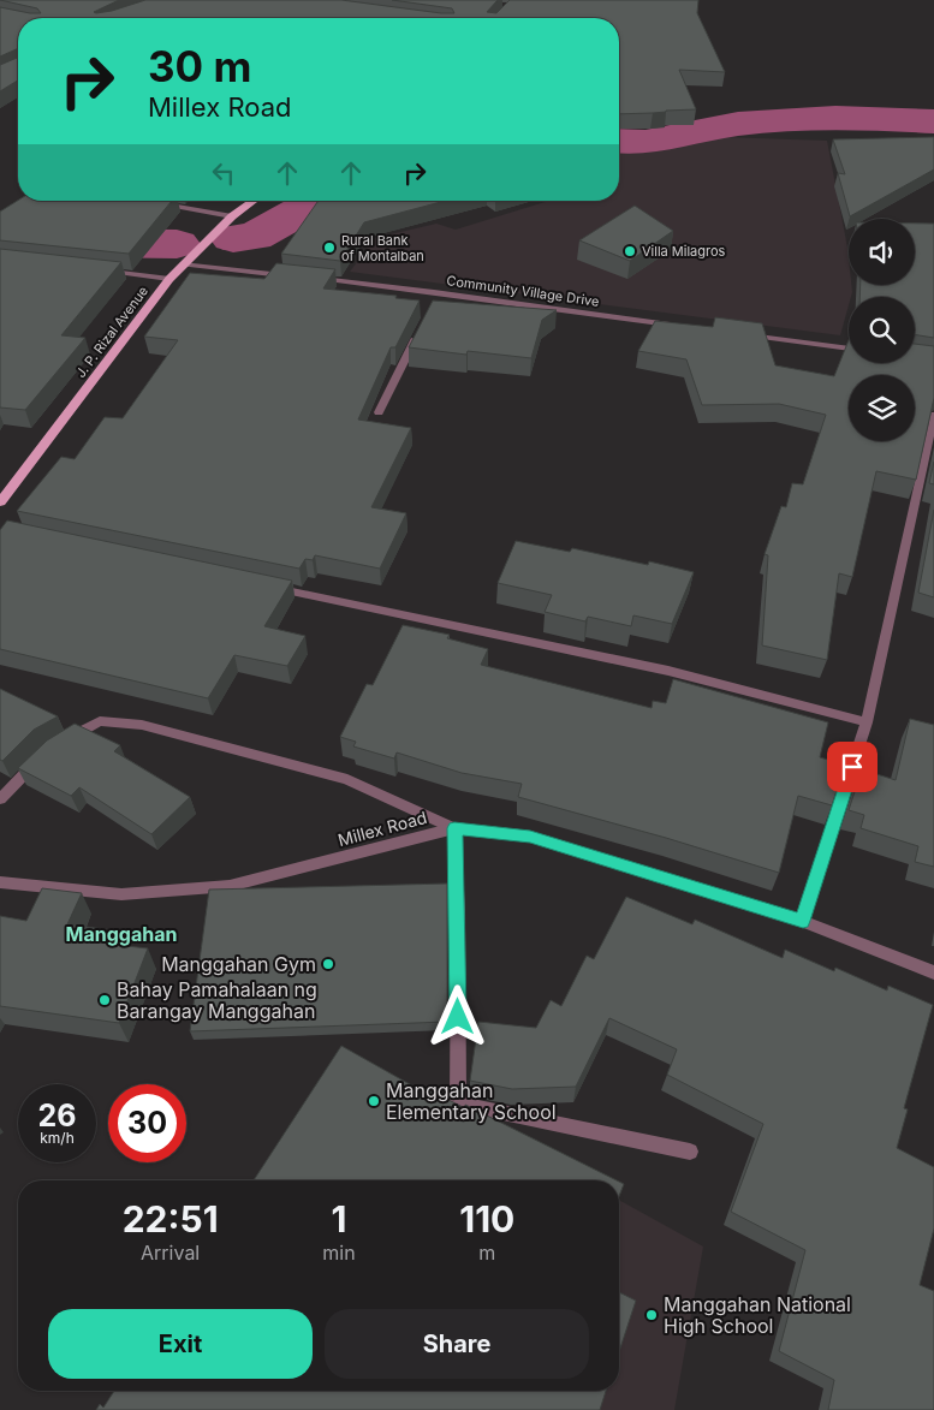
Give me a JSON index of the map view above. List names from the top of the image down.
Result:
{
  "streets": {
    "main road": ["J. P. Rizal Avenue"],
    "street": ["Community Village Drive", "Millex Road"]
  },
  "districts": ["Manggahan"],
  "places": [
    "Rural Bank of Montalban",
    "Villa Milagros",
    "Manggahan Gym",
    "Bahay Pamahalaan ng Barangay Manggahan",
    "Manggahan Elementary School",
    "Manggahan National High School"
  ],
  "page": {
    "turn": ["30 m", "Millex Road"],
    "speed": "26 km/h",
    "limit": "30",
    "eta": [
      "22:51",
      "Arrival",
      "1",
      "min",
      "110",
      "m"
    ],
    "buttons": ["Exit", "Share"]
  }
}
